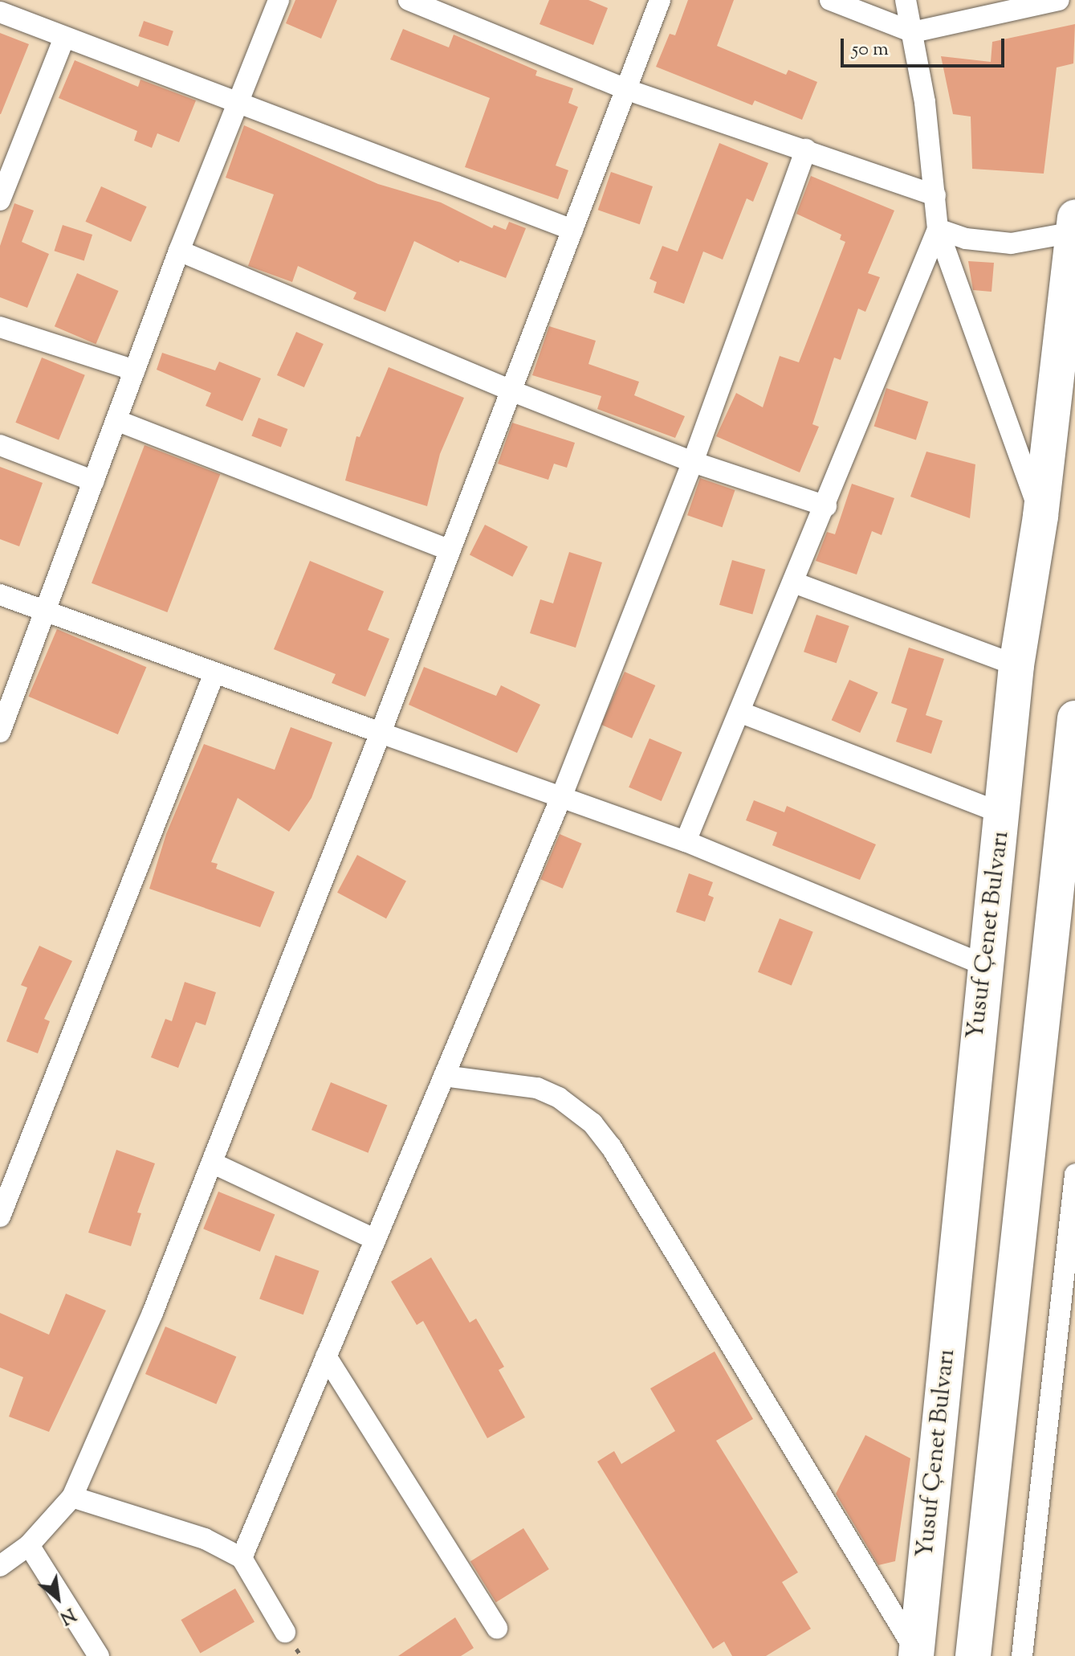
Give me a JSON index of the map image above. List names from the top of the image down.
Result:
{
  "streets": {
    "highway": ["Yusuf Çenet Bulvarı"]
  },
  "scale_bar": "50 m",
  "north": "bottom right"
}
